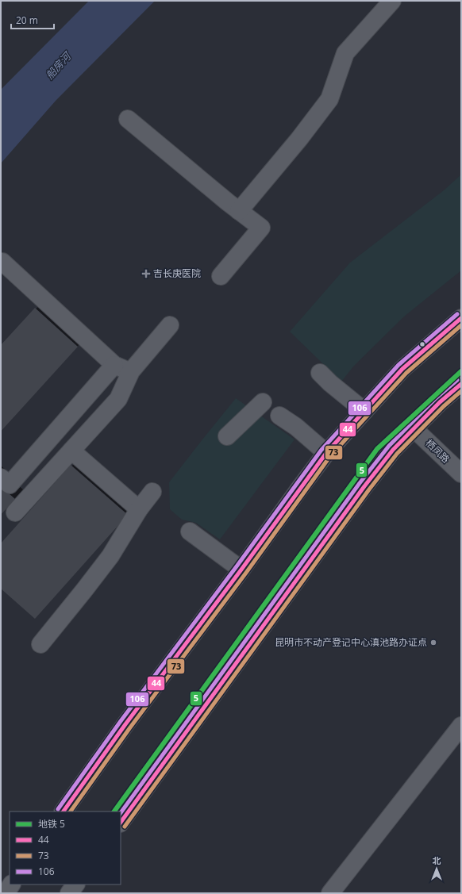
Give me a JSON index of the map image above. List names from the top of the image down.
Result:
{
  "streets": {
    "street": ["栖凤路"]
  },
  "water": ["船房河"],
  "places": {
    "health": ["吉长庚医院"],
    "other": ["昆明市不动产登记中心滇池路办证点"]
  },
  "lines": [
    "transit line 106",
    "transit line 44",
    "transit line 73",
    "metro line 5"
  ],
  "legend": [
    "地铁 5",
    "44",
    "73",
    "106"
  ],
  "scale_bar": "20 m",
  "north": "top"
}
